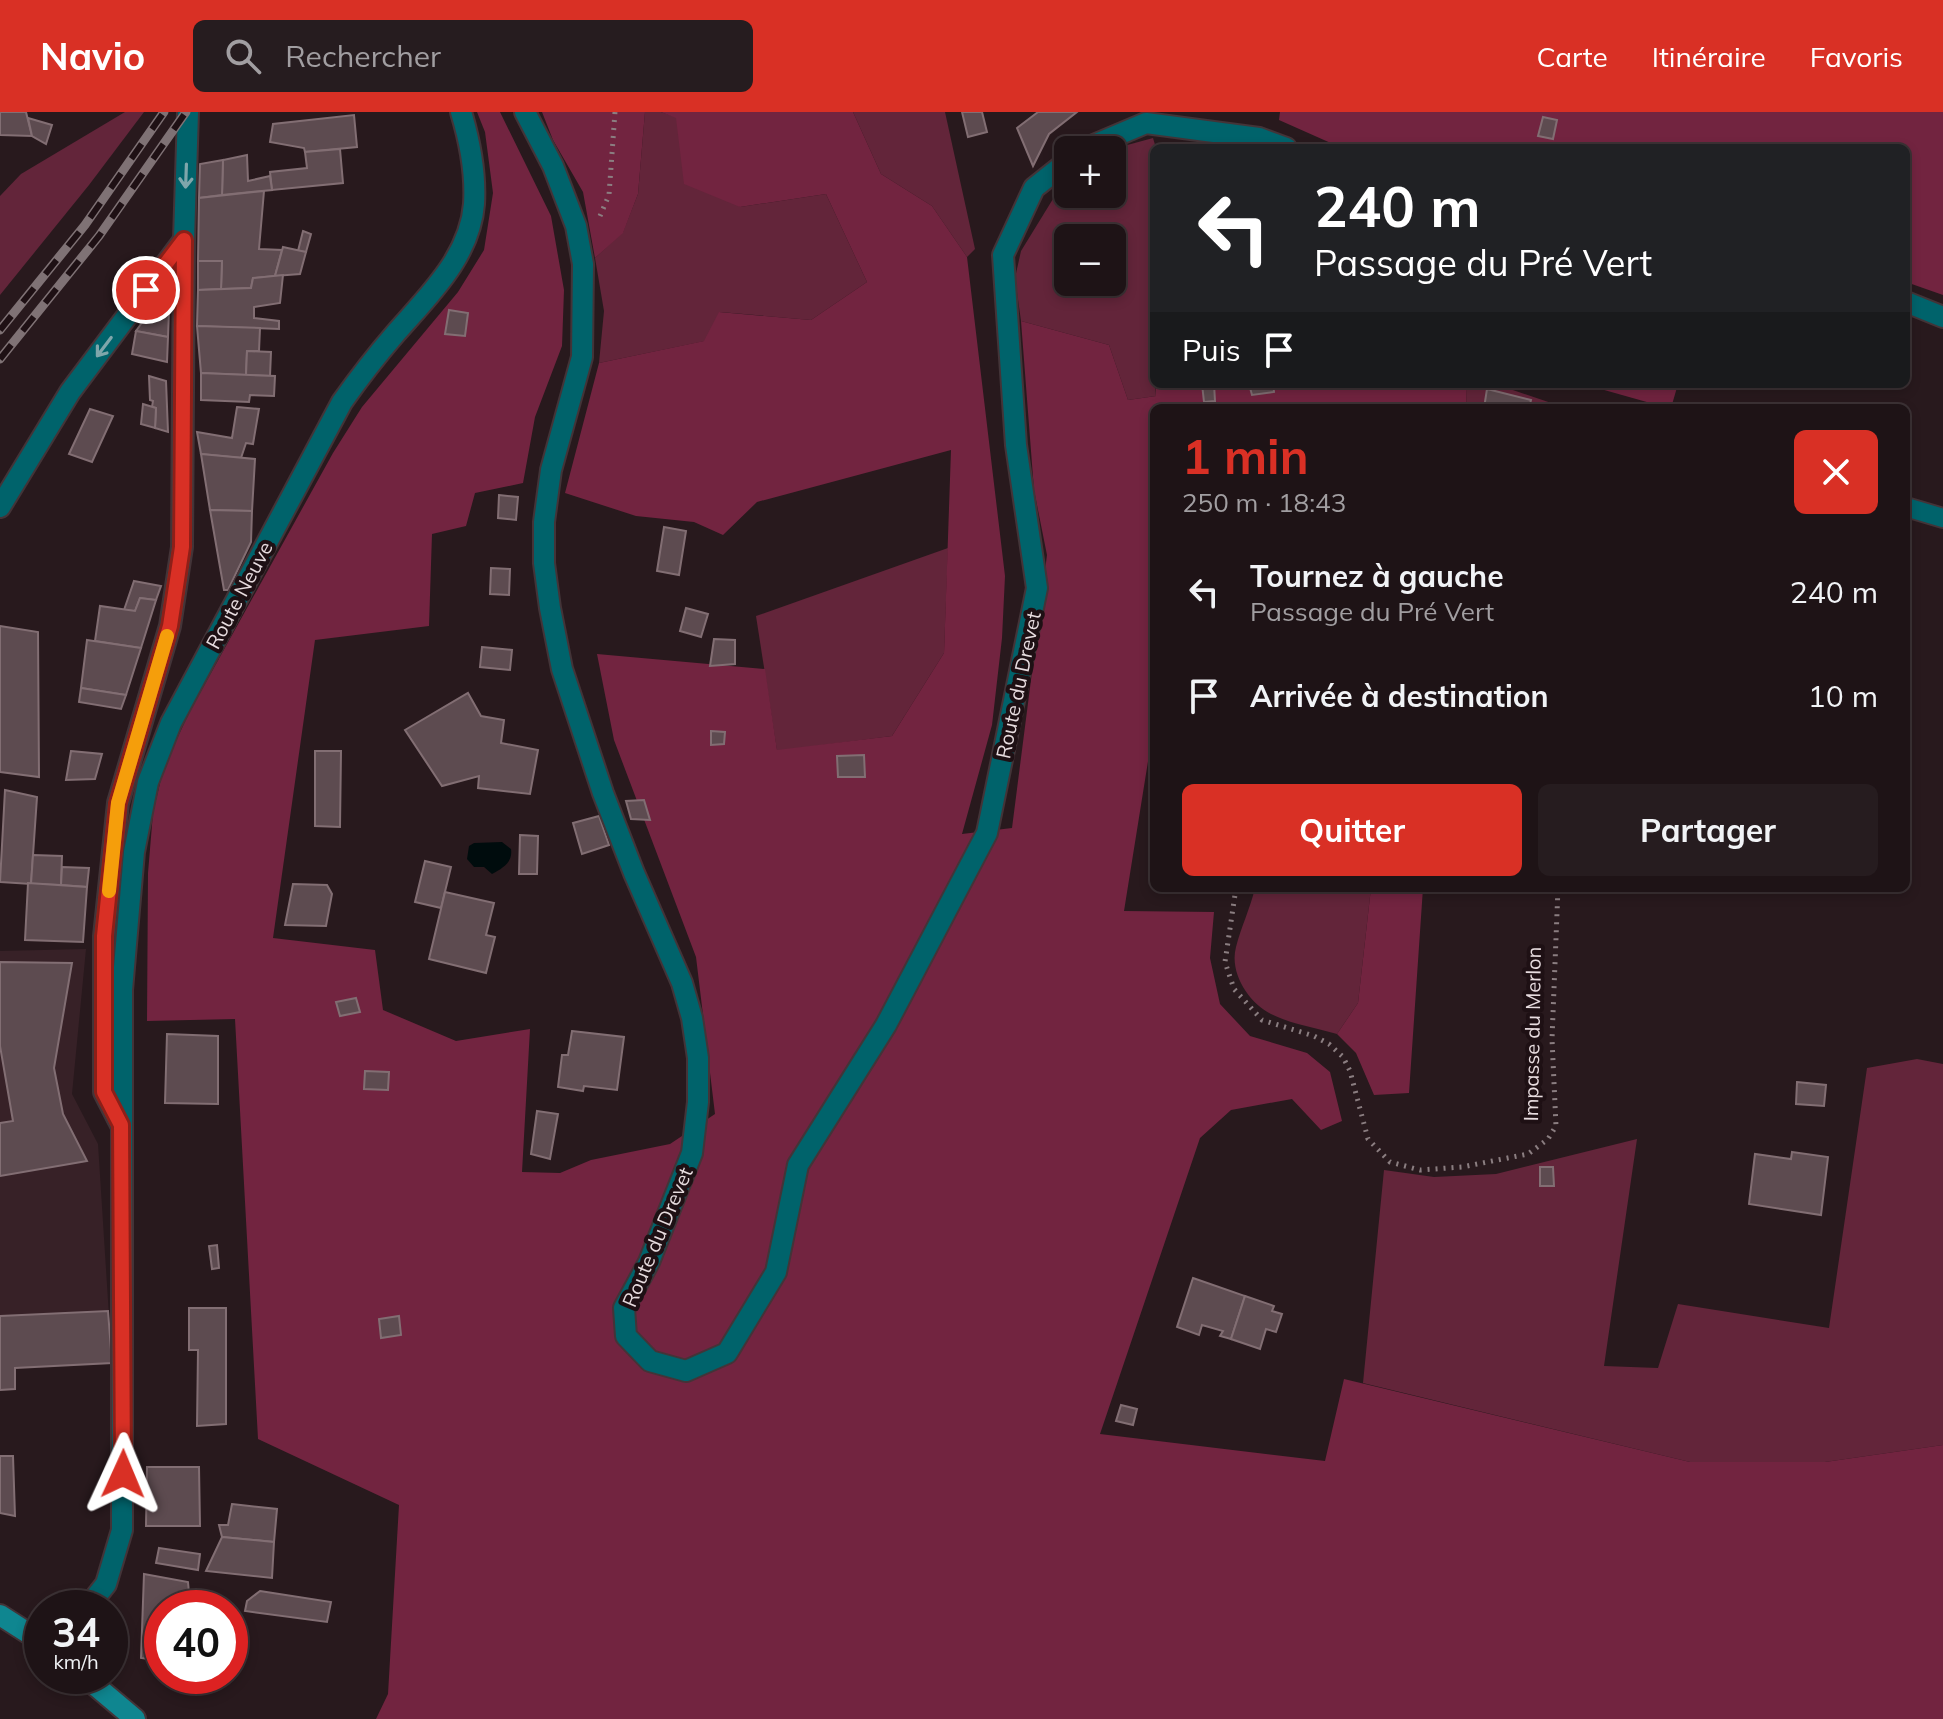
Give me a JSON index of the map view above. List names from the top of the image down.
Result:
{
  "streets": {
    "street": ["Route Neuve", "Route du Drevet"],
    "path": ["Impasse du Merlon"]
  },
  "page": {
    "header": "Navio",
    "search": "Rechercher",
    "nav": ["Carte", "Itinéraire", "Favoris"],
    "map_buttons": ["+", "−"],
    "turn": ["240 m", "Passage du Pré Vert"],
    "then": "Puis",
    "heading": ["1 min", "250 m · 18:43"],
    "list": [
      {
        "name": "Tournez à gauche",
        "note": "Passage du Pré Vert",
        "value": "240 m"
      },
      {
        "name": "Arrivée à destination",
        "value": "10 m"
      }
    ],
    "buttons": ["Quitter", "Partager"],
    "speed": "34 km/h",
    "limit": "40"
  }
}
